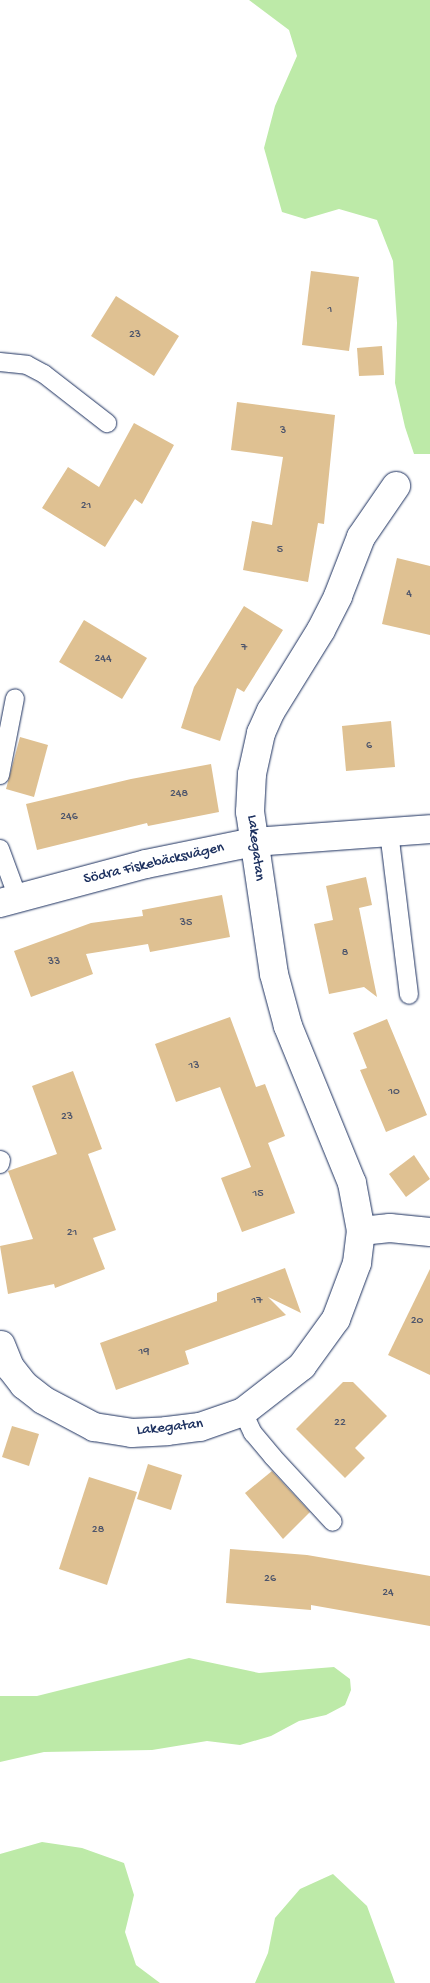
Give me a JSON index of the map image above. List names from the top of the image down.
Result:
{
  "streets": {
    "street": ["Lakegatan", "Södra Fiskebäcksvägen"]
  },
  "crossings": [
    ["Lakegatan", "Södra Fiskebäcksvägen"]
  ],
  "house_numbers": [
    "1",
    "23",
    "3",
    "21",
    "5",
    "4",
    "7",
    "244",
    "6",
    "248",
    "246",
    "35",
    "8",
    "33",
    "13",
    "10",
    "23",
    "15",
    "21",
    "17",
    "20",
    "19",
    "22",
    "28",
    "26",
    "24"
  ]
}
